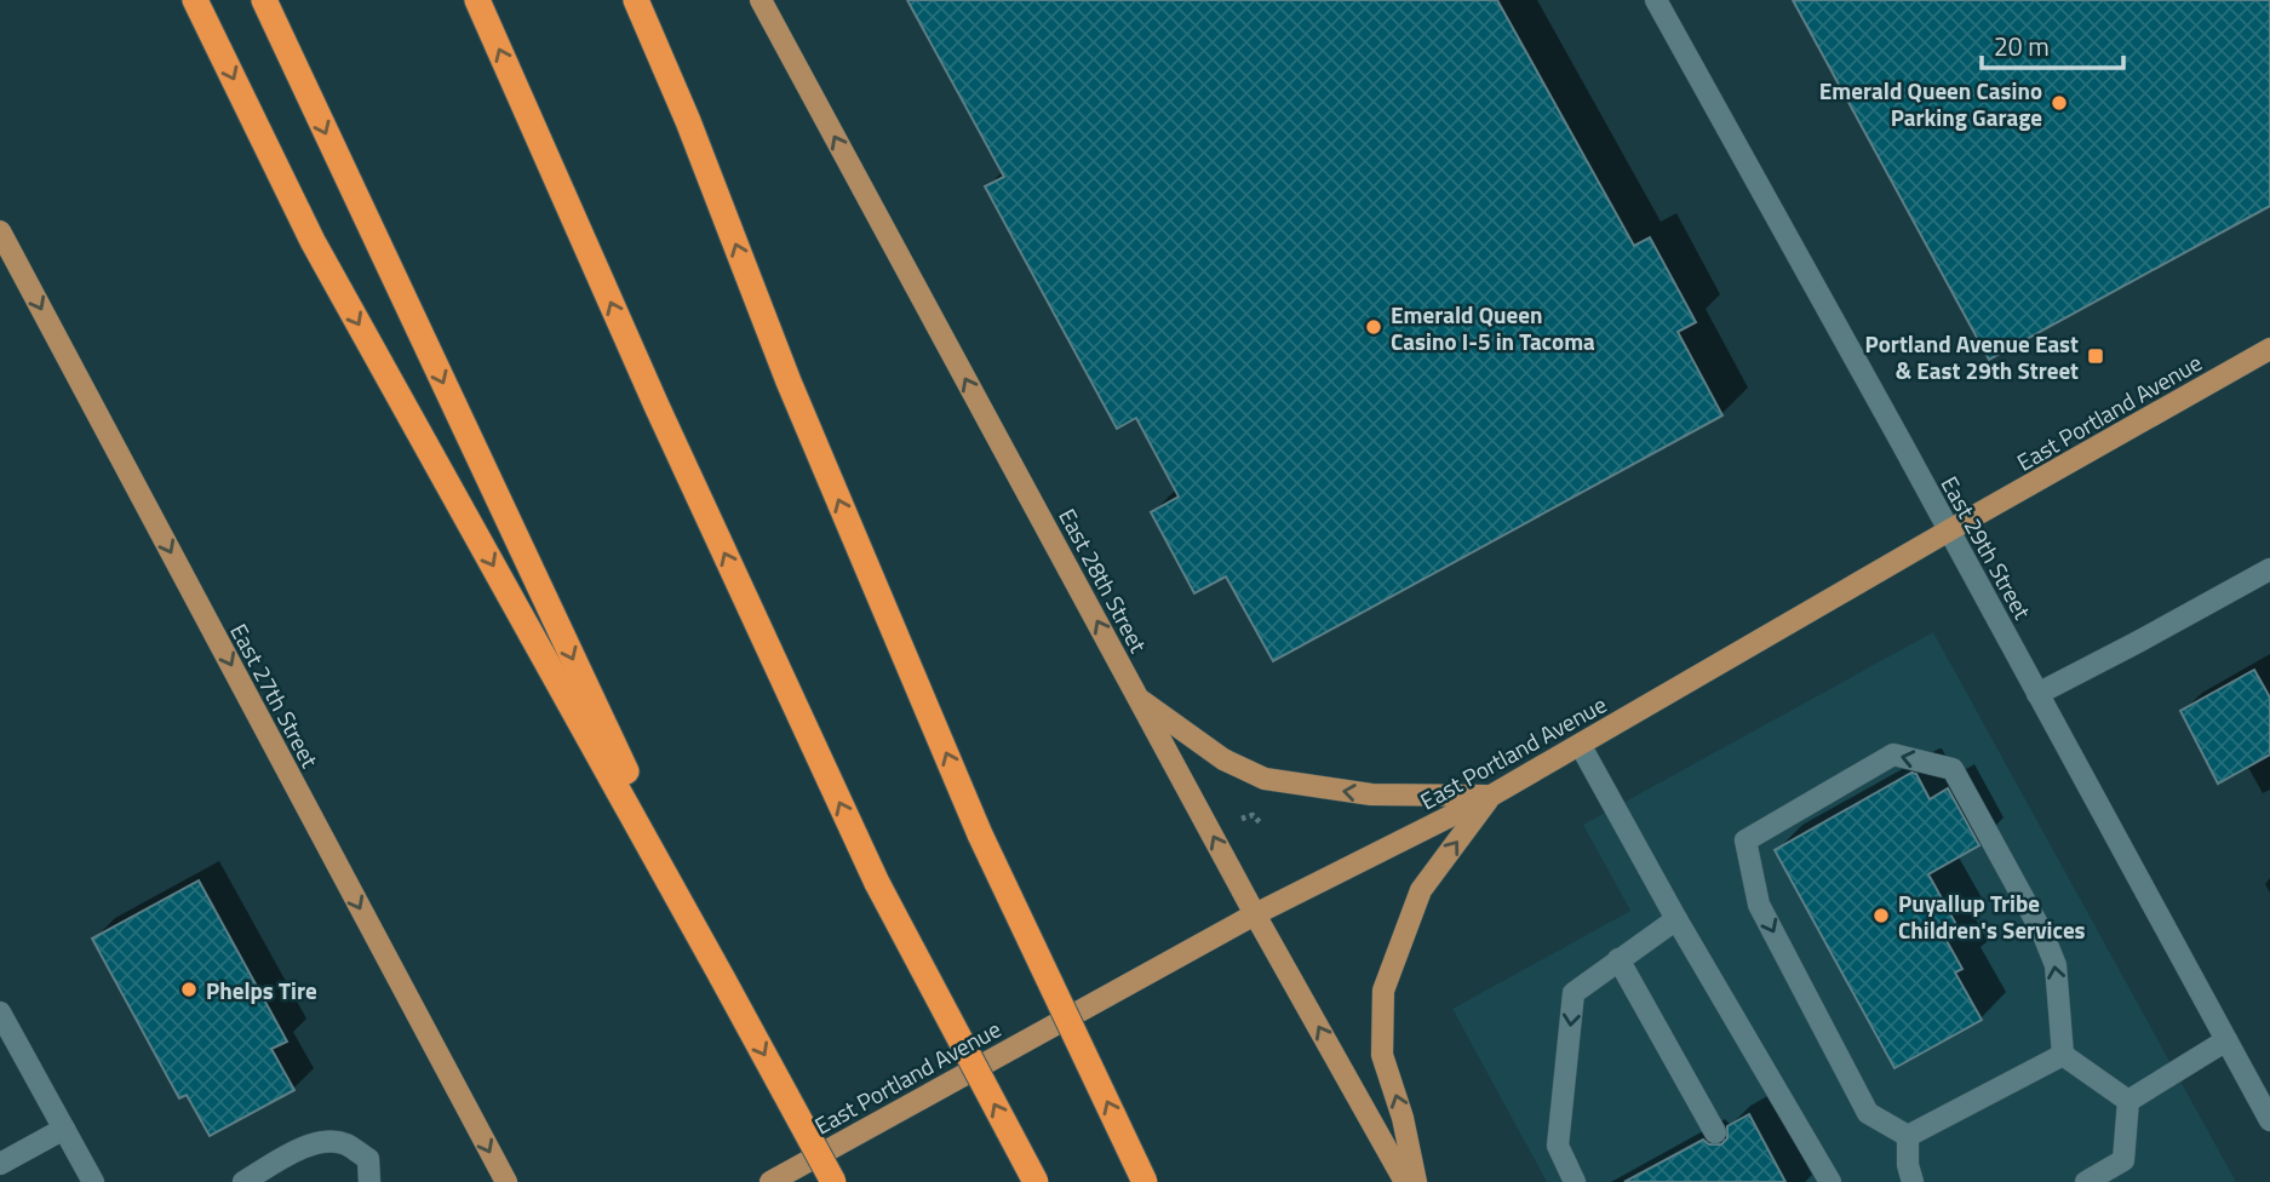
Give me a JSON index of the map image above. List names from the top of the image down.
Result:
{
  "streets": {
    "main road": ["East Portland Avenue", "East 28th Street", "East 27th Street"],
    "street": ["East 29th Street"]
  },
  "crossings": [
    ["East Portland Avenue", "East 29th Street"],
    ["East Portland Avenue", "East 28th Street"]
  ],
  "one_way": ["East 28th Street", "East 27th Street"],
  "places": {
    "other": [
      "Emerald Queen Casino Parking Garage",
      "Emerald Queen Casino I-5 in Tacoma",
      "Puyallup Tribe Children's Services",
      "Phelps Tire"
    ],
    "transit": ["Portland Avenue East & East 29th Street"]
  },
  "scale_bar": "20 m"
}
